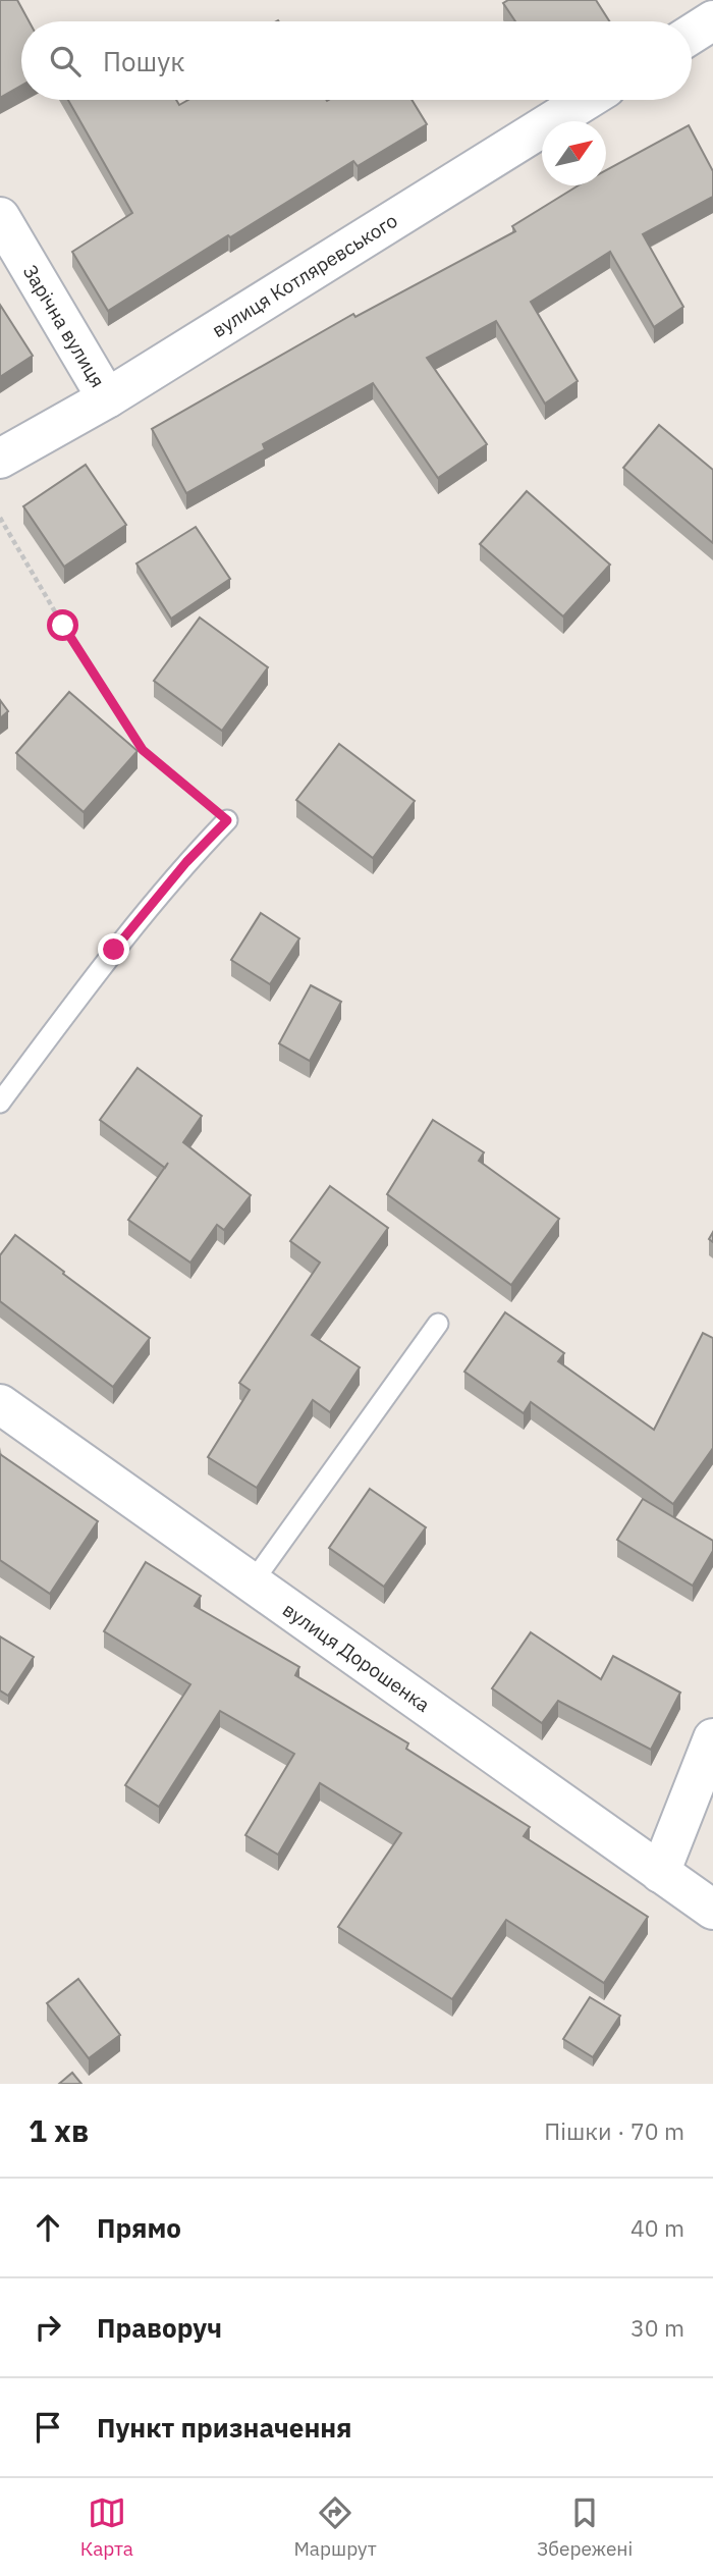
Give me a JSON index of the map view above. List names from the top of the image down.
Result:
{
  "streets": {
    "street": ["вулиця Котляревського", "Зарічна вулиця", "вулиця Дорошенка"]
  },
  "crossings": [
    ["вулиця Котляревського", "Зарічна вулиця"]
  ],
  "north": "top right",
  "page": {
    "search": "Пошук",
    "heading": ["1 хв", "Пішки · 70 m"],
    "list": [
      ["Прямо", "40 m"],
      ["Праворуч", "30 m"],
      "Пункт призначення"
    ],
    "nav": ["Карта", "Маршрут", "Збережені"]
  }
}
